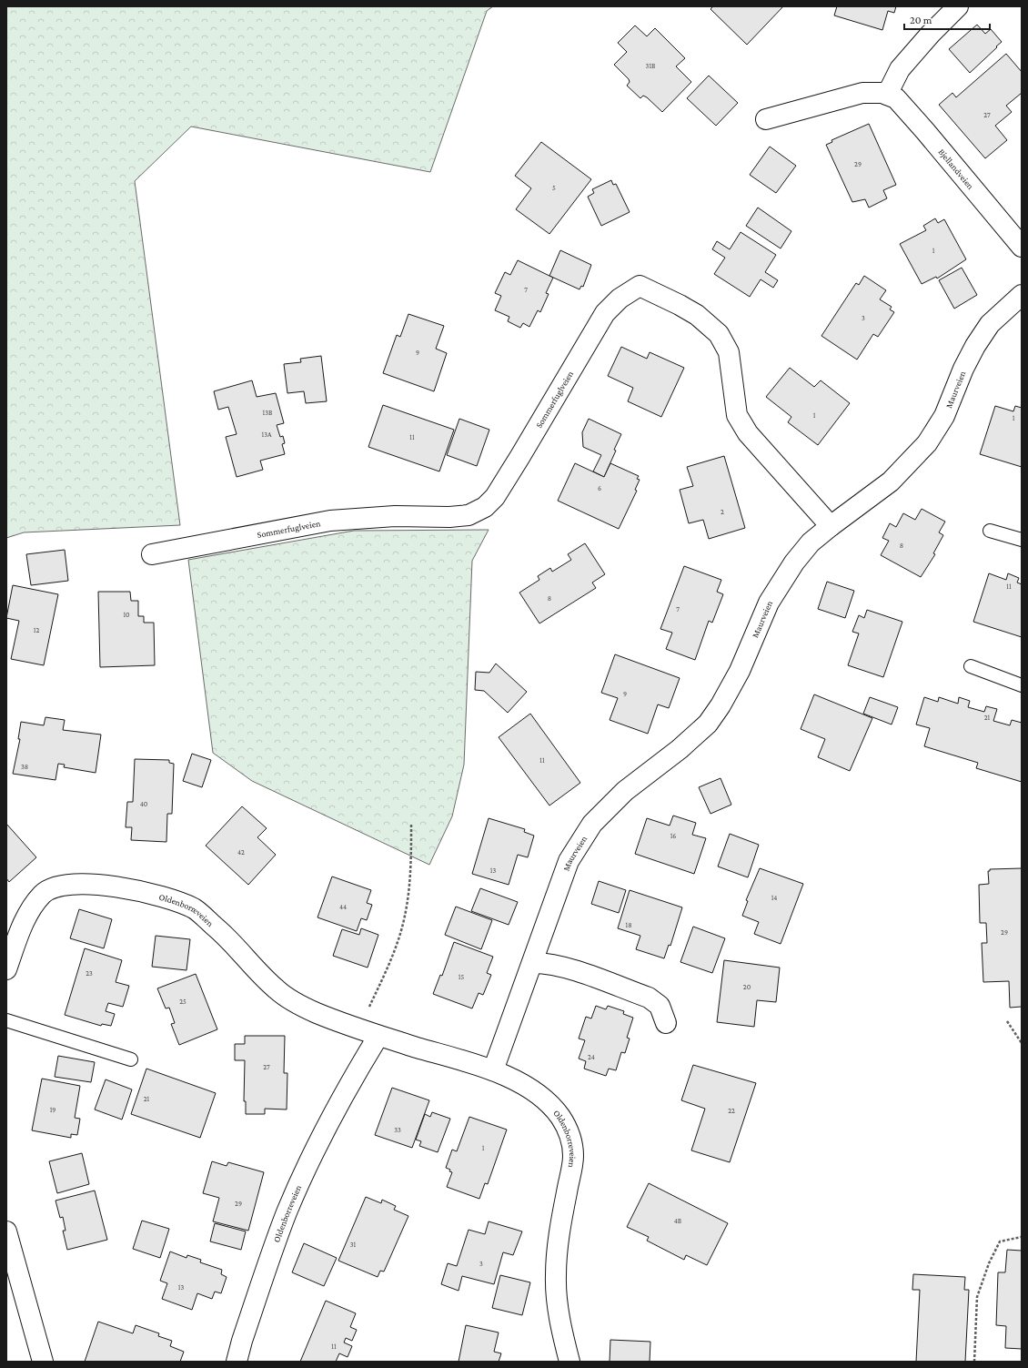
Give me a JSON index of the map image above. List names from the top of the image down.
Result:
{
  "streets": {
    "street": [
      "Bjellandveien",
      "Maurveien",
      "Sommerfuglveien",
      "Oldenborreveien"
    ]
  },
  "crossings": [
    ["Maurveien", "Sommerfuglveien"],
    ["Maurveien", "Oldenborreveien"]
  ],
  "house_numbers": [
    "31B",
    "27",
    "29",
    "5",
    "1",
    "7",
    "3",
    "9",
    "13B",
    "1",
    "1",
    "13A",
    "11",
    "6",
    "2",
    "8",
    "11",
    "8",
    "7",
    "10",
    "12",
    "9",
    "21",
    "11",
    "38",
    "40",
    "16",
    "42",
    "13",
    "14",
    "44",
    "18",
    "29",
    "23",
    "15",
    "20",
    "25",
    "24",
    "27",
    "21",
    "19",
    "22",
    "33",
    "1",
    "29",
    "4B",
    "31",
    "3",
    "13",
    "11"
  ],
  "scale_bar": "20 m"
}
